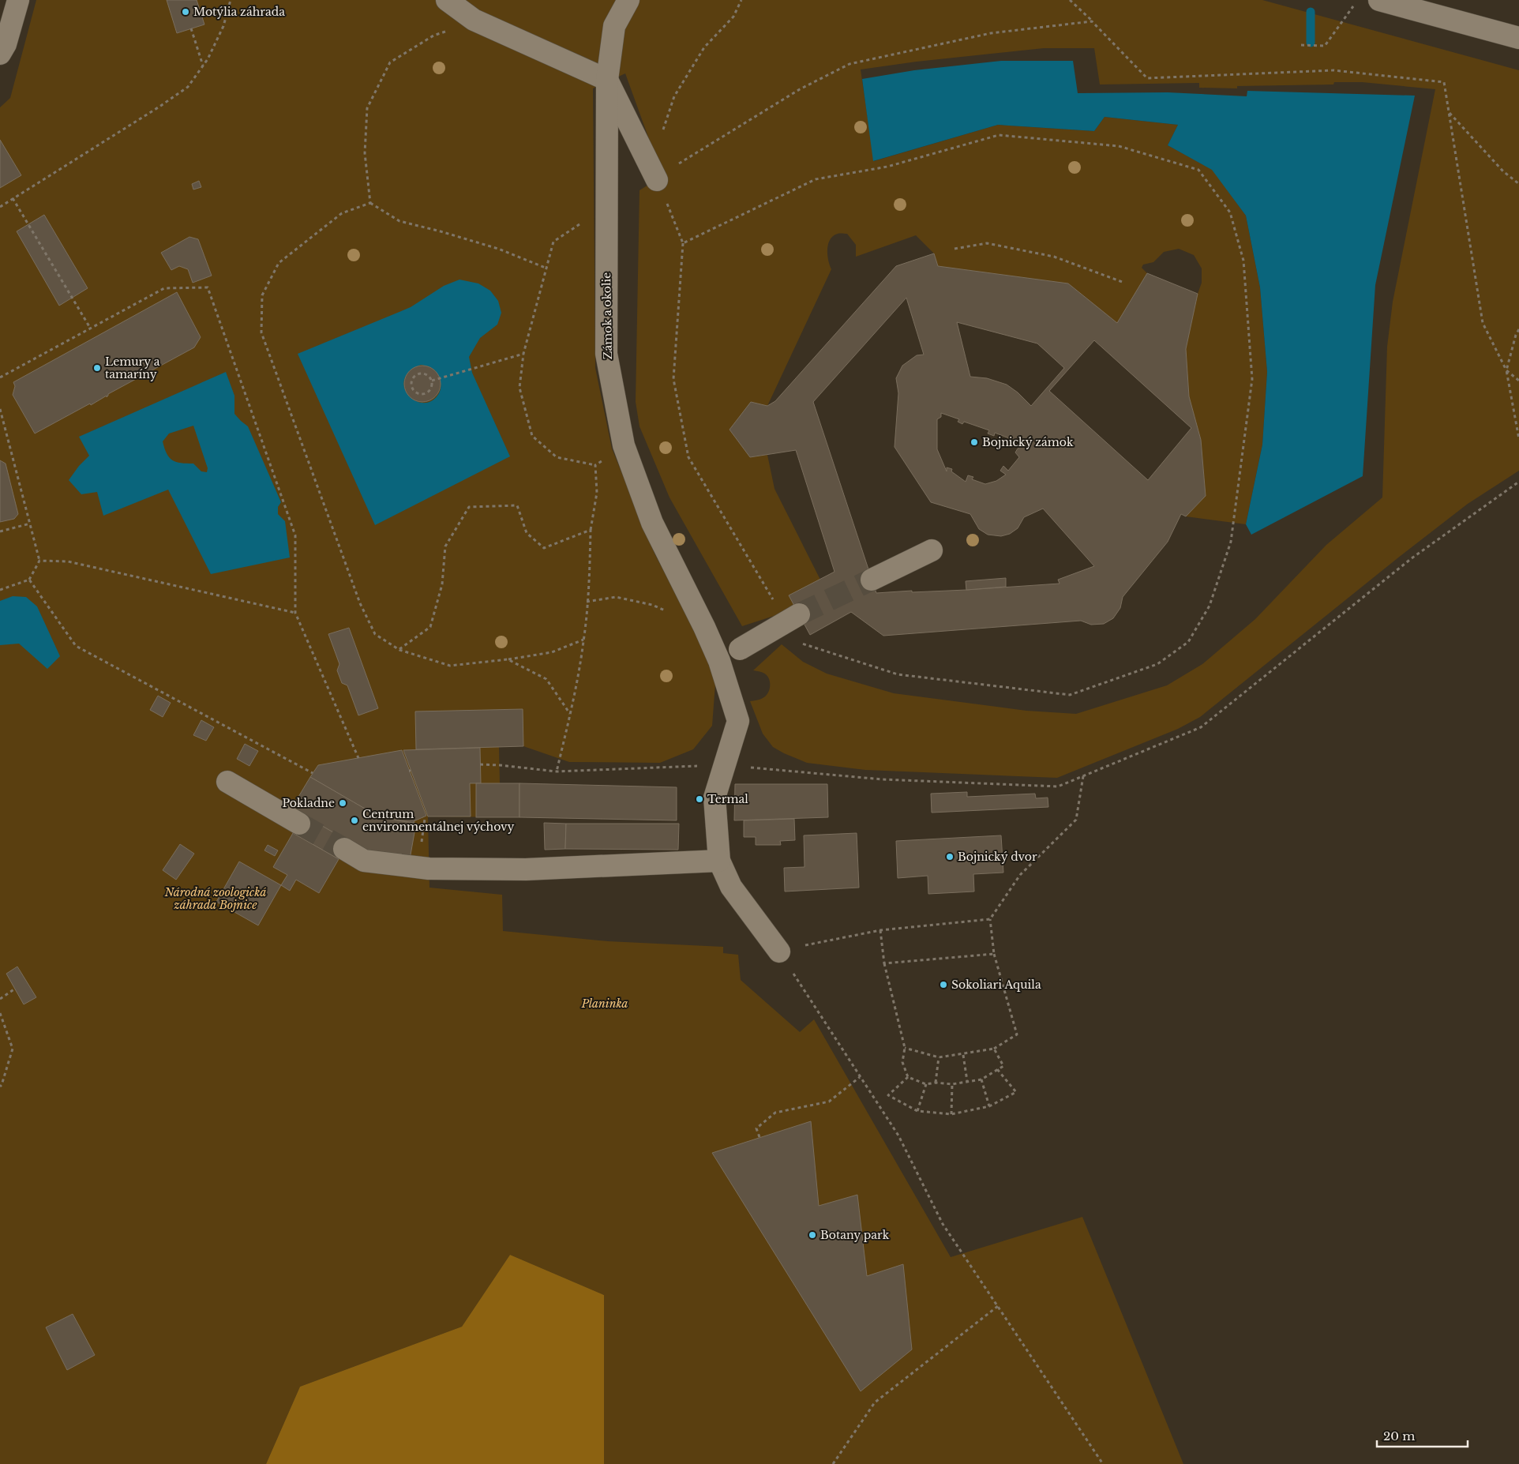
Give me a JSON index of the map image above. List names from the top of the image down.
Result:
{
  "streets": {
    "street": ["Zámok a okolie"]
  },
  "parks": ["Národná zoologická záhrada Bojnice", "Planinka"],
  "places": [
    "Motýlia záhrada",
    "Lemury a tamaríny",
    "Bojnický zámok",
    "Termal",
    "Pokladne",
    "Centrum environmentálnej výchovy",
    "Bojnický dvor",
    "Sokoliari Aquila",
    "Botany park"
  ],
  "scale_bar": "20 m"
}
